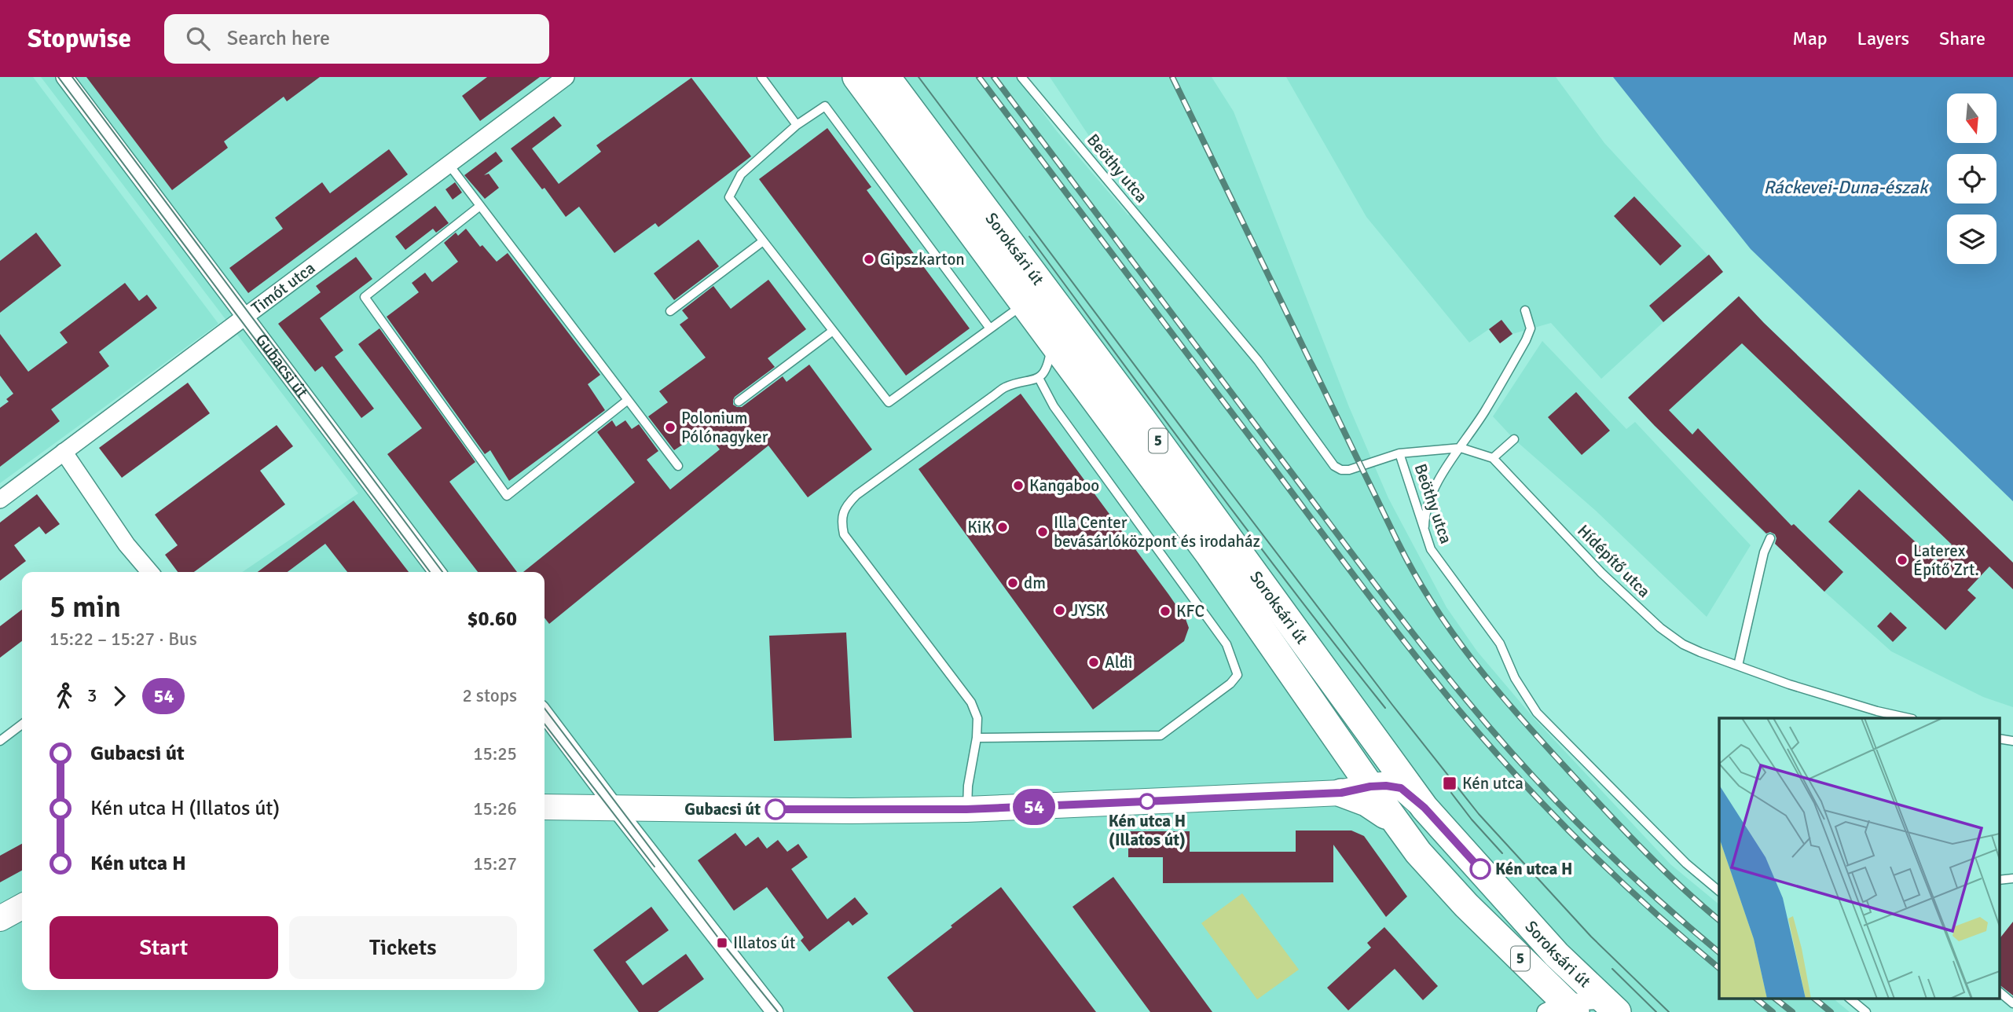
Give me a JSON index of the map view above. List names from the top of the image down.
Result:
{
  "streets": {
    "main road": ["Soroksári út", "5"],
    "street": ["Timót utca", "Gubacsi út"],
    "lane": ["Beöthy utca", "Hídépítő utca"]
  },
  "crossings": [
    ["Timót utca", "Gubacsi út"]
  ],
  "water": ["Ráckevei-Duna-észak"],
  "places": {
    "other": [
      "Gipszkarton",
      "Polonium Pólónagyker",
      "Kangaboo",
      "KiK",
      "Illa Center bevásárlóközpont és irodaház",
      "Laterex Építő Zrt.",
      "dm",
      "JYSK",
      "KFC",
      "Aldi",
      "Kén utca H (Illatos út)",
      "Gubacsi út",
      "Kén utca H"
    ],
    "transit": ["Kén utca", "Illatos út"]
  },
  "lines": ["bus line 54"],
  "north": "bottom",
  "page": {
    "header": "Stopwise",
    "search": "Search here",
    "nav": ["Map", "Layers", "Share"],
    "on_map": "54",
    "heading": ["5 min", "15:22 – 15:27 · Bus", "$0.60"],
    "legs": ["3", "54", "2 stops"],
    "list": [
      {
        "name": "Gubacsi út",
        "value": "15:25"
      },
      {
        "name": "Kén utca H (Illatos út)",
        "value": "15:26"
      },
      {
        "name": "Kén utca H",
        "value": "15:27"
      }
    ],
    "buttons": ["Start", "Tickets"]
  }
}
